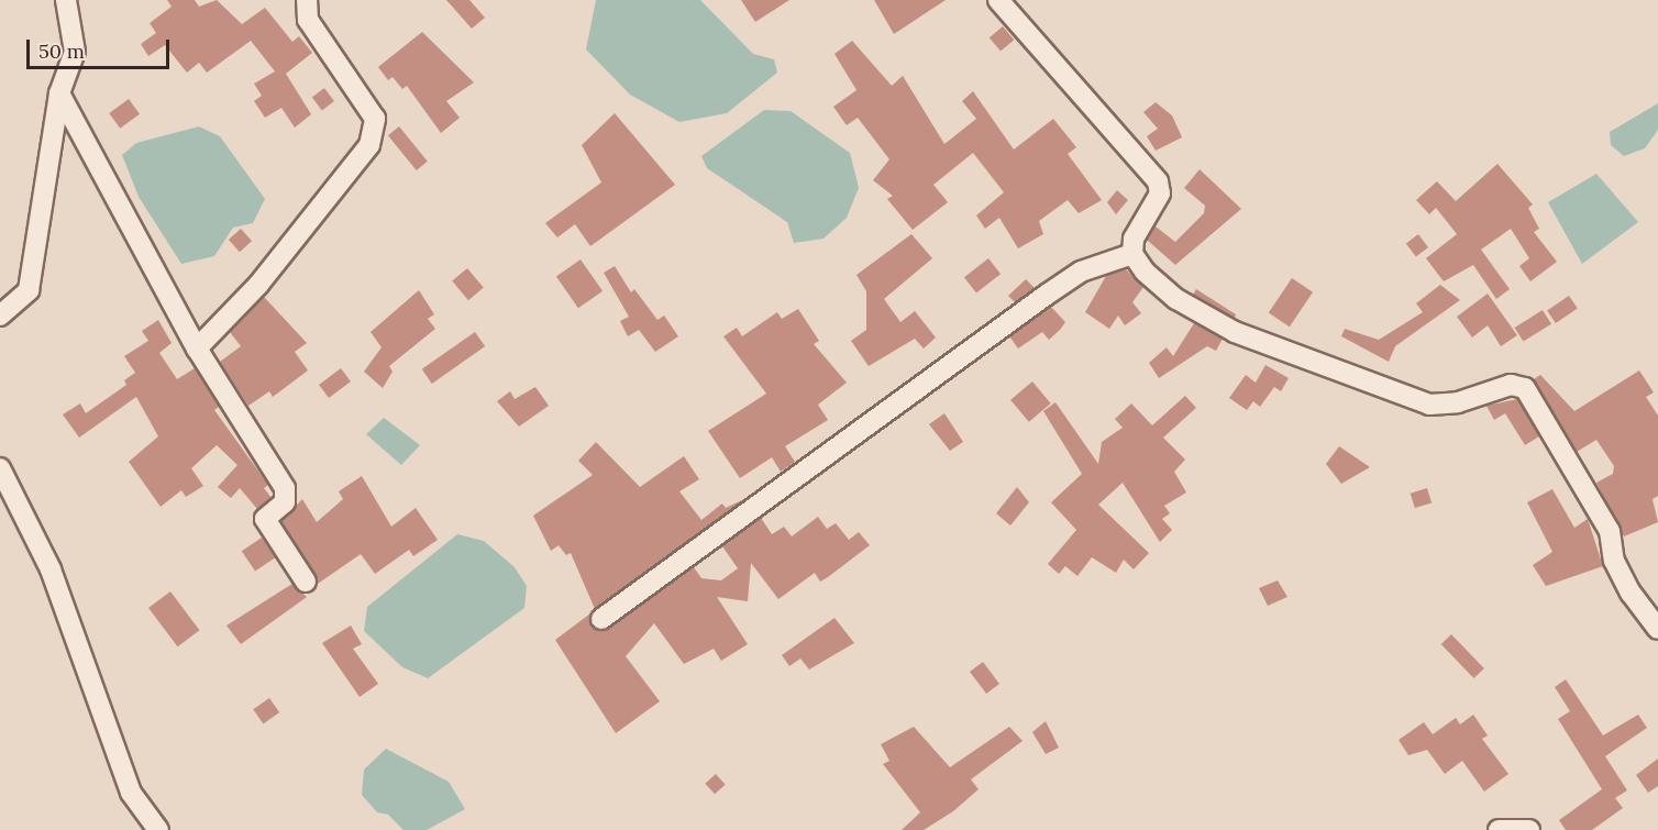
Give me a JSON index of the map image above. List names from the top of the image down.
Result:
{
  "scale_bar": "50 m"
}
